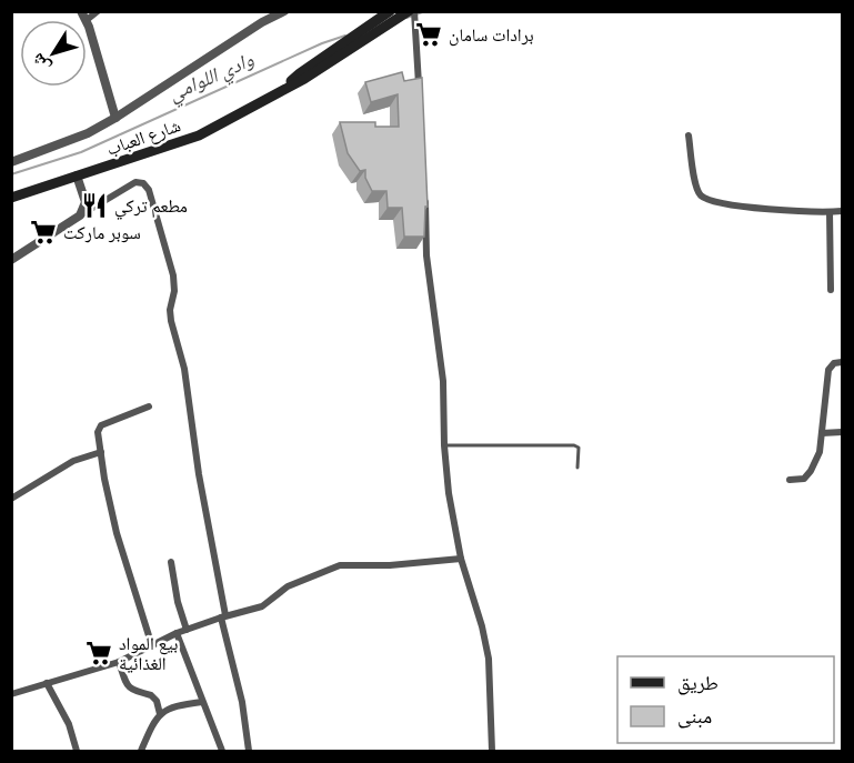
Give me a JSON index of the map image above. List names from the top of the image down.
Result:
{
  "streets": {
    "main road": ["شارع العباب"]
  },
  "water": ["وادي اللوامي"],
  "places": {
    "supermarket": ["برادات سامان", "سوبر ماركت", "بيع المواد الغذائية"],
    "restaurant": ["مطعم تركي"]
  },
  "legend": ["طريق", "مبنى"],
  "north": "bottom left"
}
